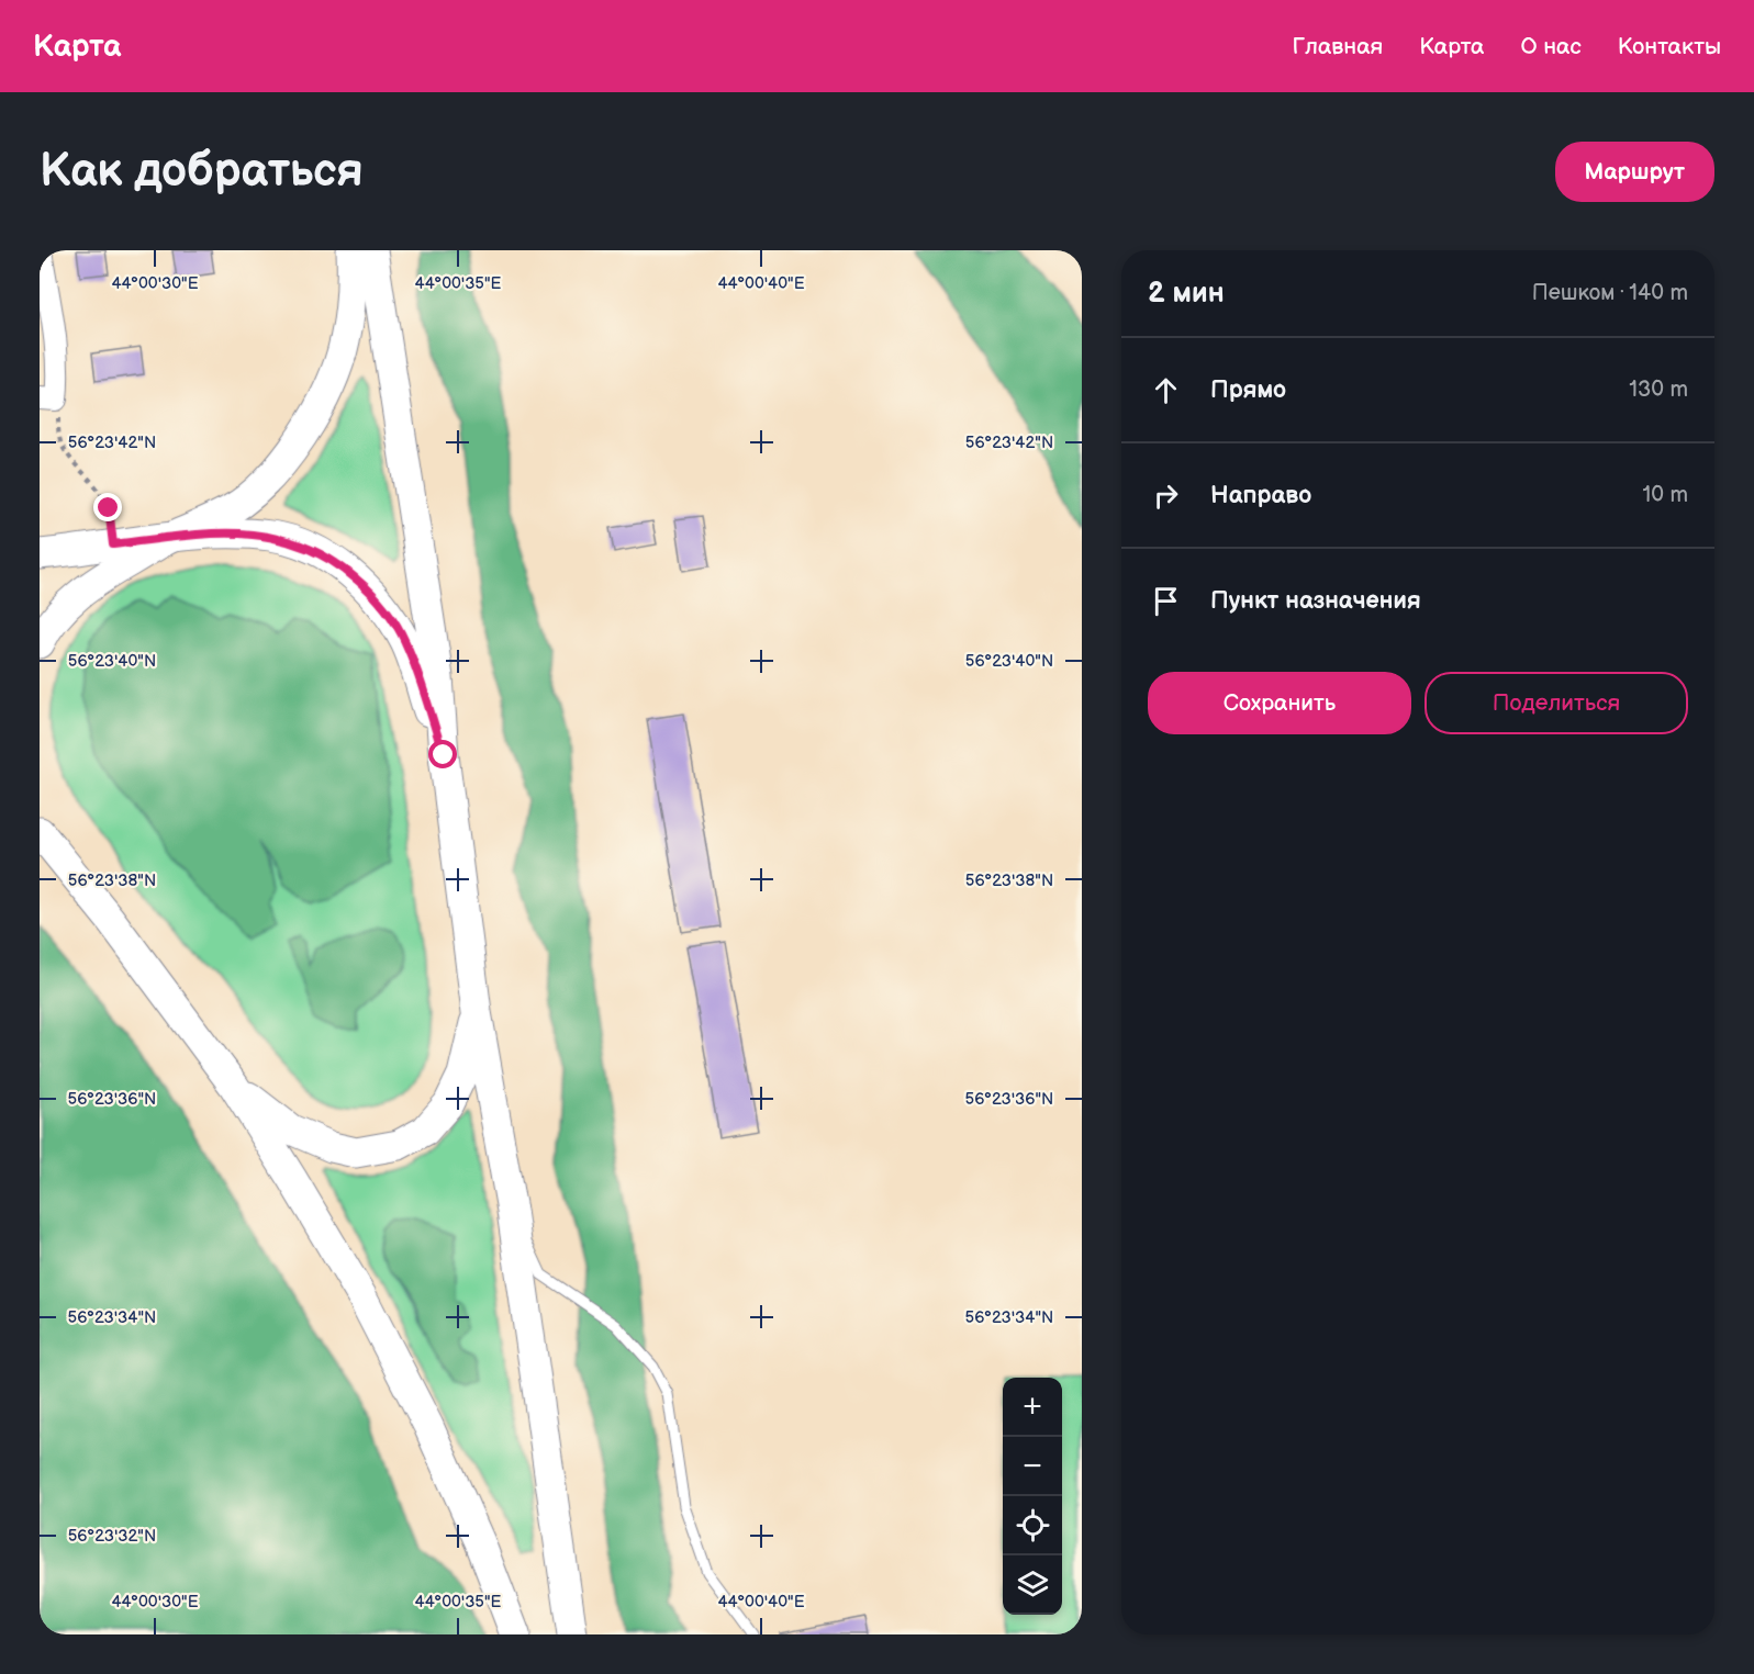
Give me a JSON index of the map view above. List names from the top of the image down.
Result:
{
  "page": {
    "header": "Карта",
    "nav": [
      "Главная",
      "Карта",
      "О нас",
      "Контакты"
    ],
    "buttons": [
      "Маршрут",
      ["Сохранить", "Поделиться"]
    ],
    "title": "Как добраться",
    "heading": ["2 мин", "Пешком · 140 m"],
    "list": [
      ["Прямо", "130 m"],
      ["Направо", "10 m"],
      "Пункт назначения"
    ],
    "map_buttons": ["+", "−"]
  },
  "coordinates": [
    "44°00'30\"E",
    "44°00'35\"E",
    "44°00'40\"E",
    "56°23'42\"N",
    "56°23'40\"N",
    "56°23'38\"N",
    "56°23'36\"N",
    "56°23'34\"N",
    "56°23'32\"N"
  ]
}
